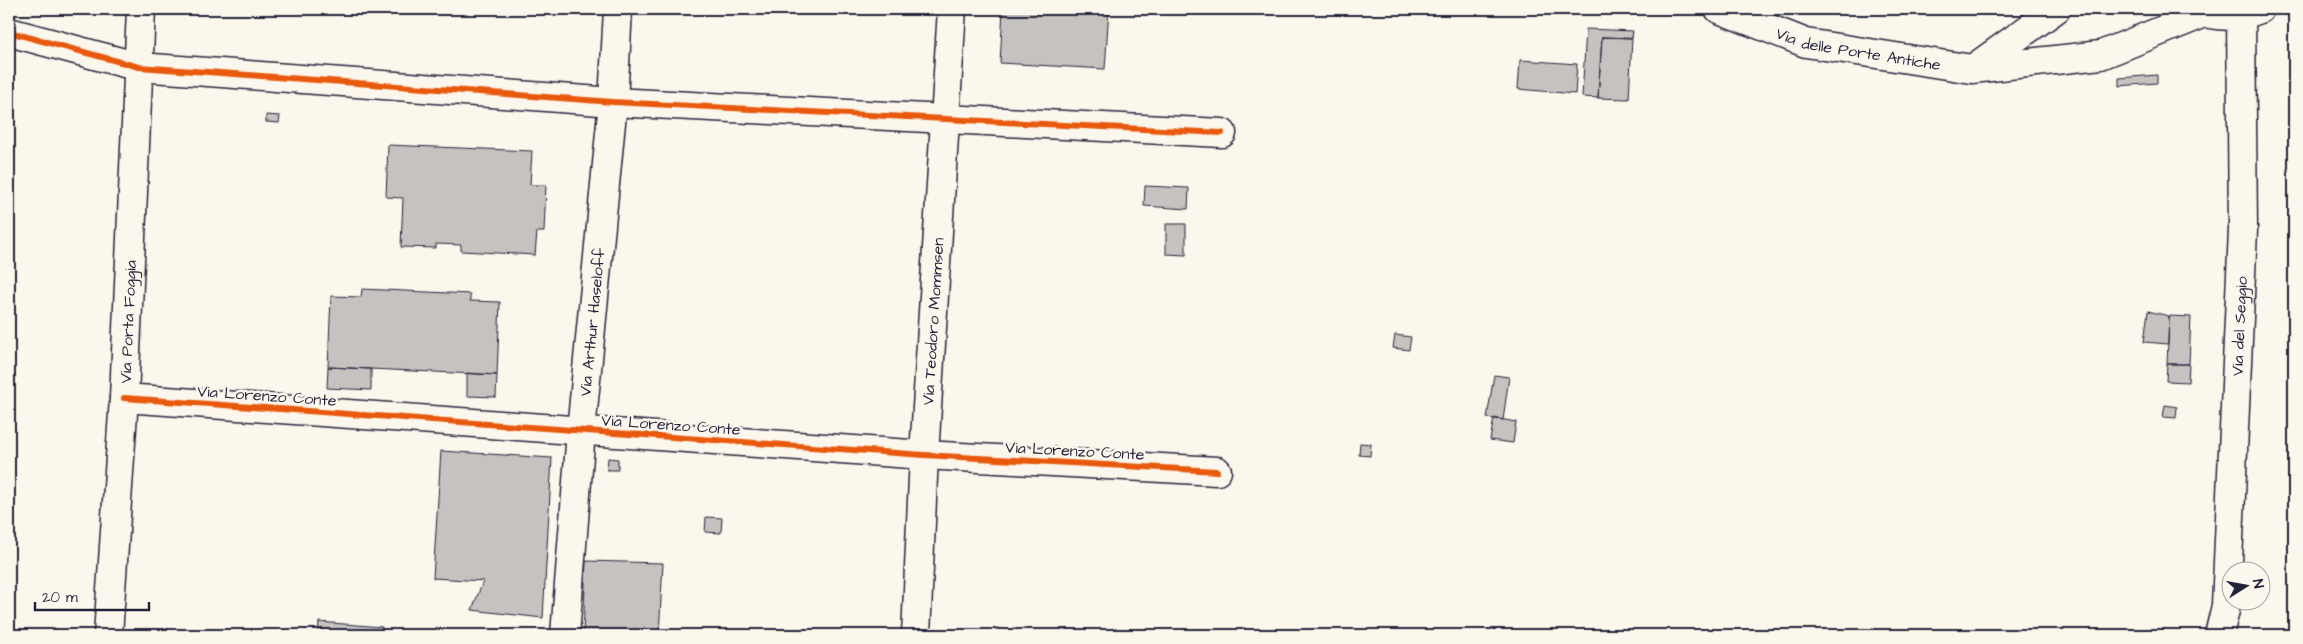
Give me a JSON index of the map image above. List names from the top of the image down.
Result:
{
  "streets": {
    "street": [
      "Via delle Porte Antiche",
      "Via Porta Foggia",
      "Via Arthur Haseloff",
      "Via Teodoro Mommsen",
      "Via del Seggio",
      "Via Lorenzo Conte"
    ]
  },
  "crossings": [
    ["Via Porta Foggia", "Via Lorenzo Conte"],
    ["Via Arthur Haseloff", "Via Lorenzo Conte"],
    ["Via Teodoro Mommsen", "Via Lorenzo Conte"]
  ],
  "scale_bar": "20 m",
  "north": "right"
}
